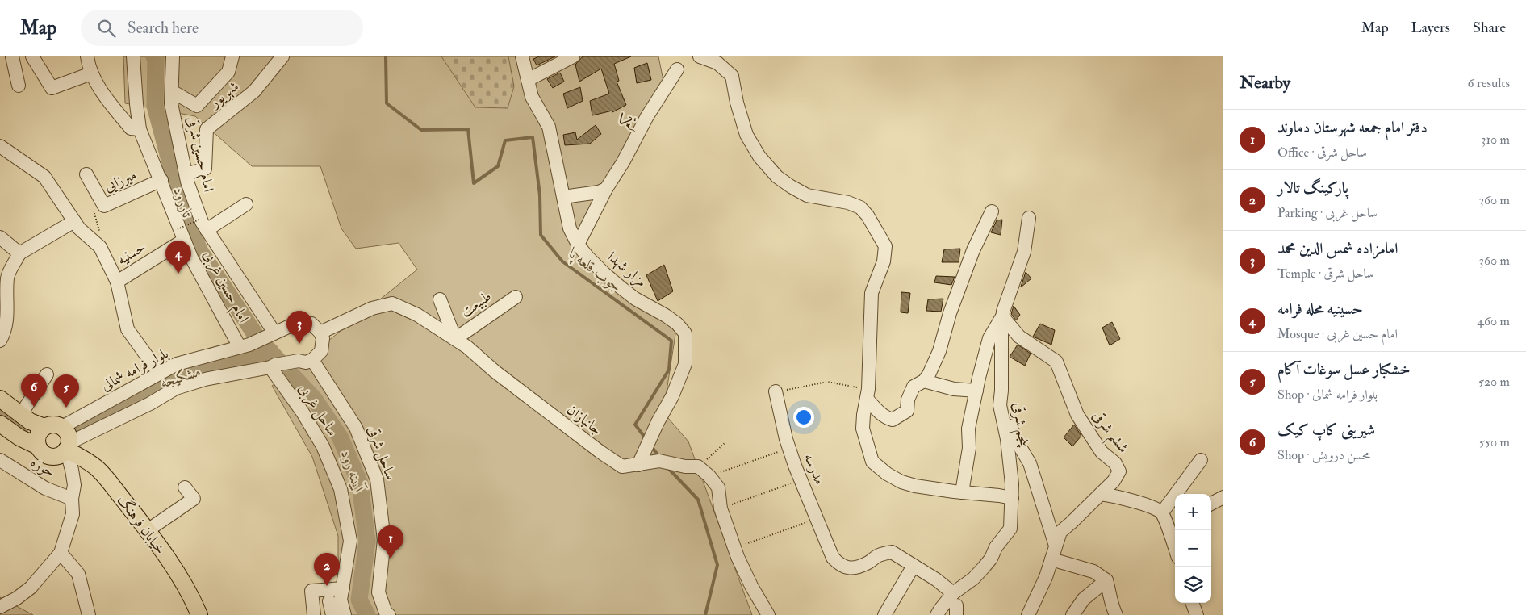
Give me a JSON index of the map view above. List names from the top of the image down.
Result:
{
  "streets": {
    "main road": ["خیابان فرهنگ"],
    "street": [
      "شهریور",
      "یکم",
      "امام حسین شرقی",
      "میرزایی",
      "حسنیه",
      "مزار شهدا",
      "امام حسین غربی",
      "طبیعت",
      "بلوار فرامه شمالی",
      "ساحل غربی",
      "جانبازان",
      "پنجم شرقی",
      "ششم شرقی",
      "ساحل شرقی",
      "حوزه",
      "مدرسه"
    ]
  },
  "crossings": [
    ["شهریور", "امام حسین شرقی"],
    ["یکم", "مزار شهدا"],
    ["امام حسین شرقی", "بلوار فرامه شمالی"],
    ["میرزایی", "امام حسین غربی"],
    ["حسنیه", "امام حسین غربی"],
    ["مزار شهدا", "جانبازان"],
    ["امام حسین غربی", "بلوار فرامه شمالی"],
    ["طبیعت", "جانبازان"],
    ["بلوار فرامه شمالی", "جانبازان"],
    ["پنجم شرقی", "ششم شرقی"]
  ],
  "water": [
    "تاررود",
    "جوب قلعه پا",
    "مشکیجه",
    "آیینه رود"
  ],
  "page": {
    "header": "Map",
    "search": "Search here",
    "nav": ["Map", "Layers", "Share"],
    "heading": ["Nearby", "6 results"],
    "list": [
      {
        "mark": "1",
        "name": "دفتر امام جمعه شهرستان دماوند",
        "note": "Office · ساحل شرقی",
        "value": "310 m"
      },
      {
        "mark": "2",
        "name": "پارکینگ تالار",
        "note": "Parking · ساحل غربی",
        "value": "360 m"
      },
      {
        "mark": "3",
        "name": "امامزاده شمس الدین محمد",
        "note": "Temple · ساحل شرقی",
        "value": "360 m"
      },
      {
        "mark": "4",
        "name": "حسینیه محله فرامه",
        "note": "Mosque · امام حسین غربی",
        "value": "460 m"
      },
      {
        "mark": "5",
        "name": "خشکبار عسل سوغات آکام",
        "note": "Shop · بلوار فرامه شمالی",
        "value": "520 m"
      },
      {
        "mark": "6",
        "name": "شیرینی کاپ کیک",
        "note": "Shop · محسن درویش",
        "value": "550 m"
      }
    ],
    "pins": [
      "4",
      "3",
      "6",
      "5",
      "1",
      "2"
    ],
    "map_buttons": ["+", "−"]
  }
}
